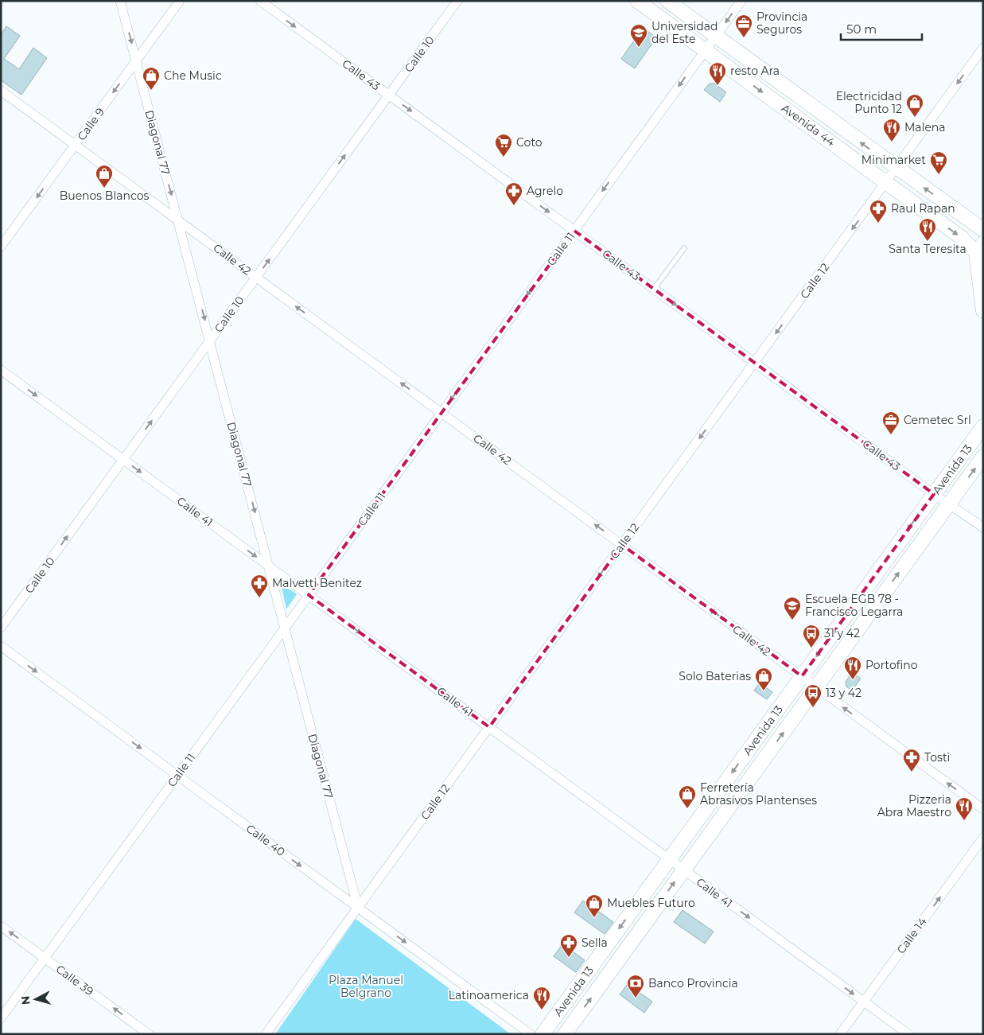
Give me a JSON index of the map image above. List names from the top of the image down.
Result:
{
  "streets": {
    "main road": ["Avenida 44", "Avenida 13"],
    "street": [
      "Calle 10",
      "Calle 43",
      "Calle 9",
      "Diagonal 77",
      "Calle 11",
      "Calle 42",
      "Calle 12",
      "Calle 41",
      "Calle 40",
      "Calle 14",
      "Calle 39"
    ]
  },
  "crossings": [
    ["Calle 10", "Calle 43"],
    ["Calle 10", "Diagonal 77"],
    ["Calle 10", "Calle 42"],
    ["Calle 10", "Calle 41"],
    ["Calle 43", "Calle 11"],
    ["Calle 43", "Calle 12"],
    ["Calle 43", "Avenida 13"],
    ["Calle 9", "Diagonal 77"],
    ["Calle 9", "Calle 42"],
    ["Avenida 44", "Calle 11"],
    ["Avenida 44", "Calle 12"],
    ["Diagonal 77", "Calle 11"],
    ["Diagonal 77", "Calle 42"],
    ["Diagonal 77", "Calle 12"],
    ["Diagonal 77", "Calle 41"],
    ["Diagonal 77", "Calle 40"],
    ["Calle 11", "Calle 42"],
    ["Calle 11", "Calle 41"],
    ["Calle 11", "Calle 40"],
    ["Calle 11", "Calle 39"],
    ["Calle 42", "Calle 12"],
    ["Calle 42", "Avenida 13"],
    ["Calle 12", "Calle 41"],
    ["Calle 12", "Calle 40"],
    ["Avenida 13", "Calle 41"],
    ["Calle 41", "Calle 14"]
  ],
  "one_way": [
    "Calle 10",
    "Calle 43",
    "Calle 9",
    "Diagonal 77",
    "Calle 11",
    "Calle 42",
    "Calle 12",
    "Calle 41",
    "Calle 40",
    "Calle 14",
    "Calle 39"
  ],
  "parks": ["Plaza Manuel Belgrano"],
  "places": {
    "office": ["Provincia Seguros", "Cemetec Srl"],
    "school or university": ["Universidad del Este", "Escuela EGB 78 - Francisco Legarra"],
    "restaurant": [
      "resto Ara",
      "Malena",
      "Santa Teresita",
      "Portofino",
      "Pizzeria Abra Maestro",
      "Latinoamerica"
    ],
    "shop": [
      "Che Music",
      "Electricidad Punto 12",
      "Buenos Blancos",
      "Solo Baterias",
      "Ferretería Abrasivos Plantenses",
      "Muebles Futuro"
    ],
    "supermarket": ["Coto", "Minimarket"],
    "pharmacy": [
      "Agrelo",
      "Raul Rapan",
      "Malvetti Benitez",
      "Tosti",
      "Sella"
    ],
    "bus stop": ["31 y 42", "13 y 42"],
    "bank": ["Banco Provincia"]
  },
  "scale_bar": "50 m",
  "north": "left"
}
